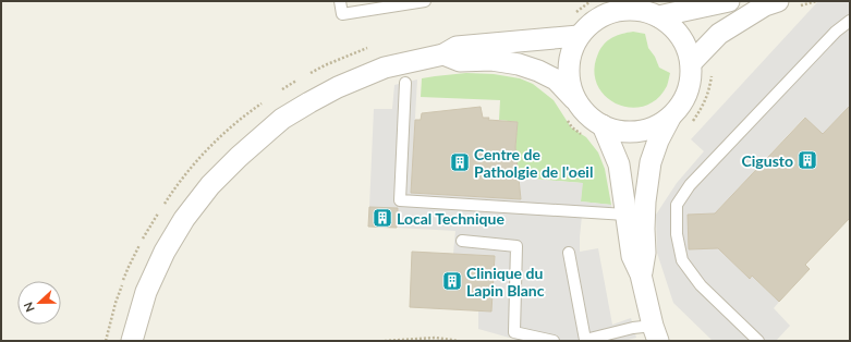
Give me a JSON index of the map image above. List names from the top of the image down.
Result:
{
  "places": {
    "building": [
      "Cigusto",
      "Centre de Patholgie de l'oeil",
      "Local Technique",
      "Clinique du Lapin Blanc"
    ]
  },
  "north": "left"
}
